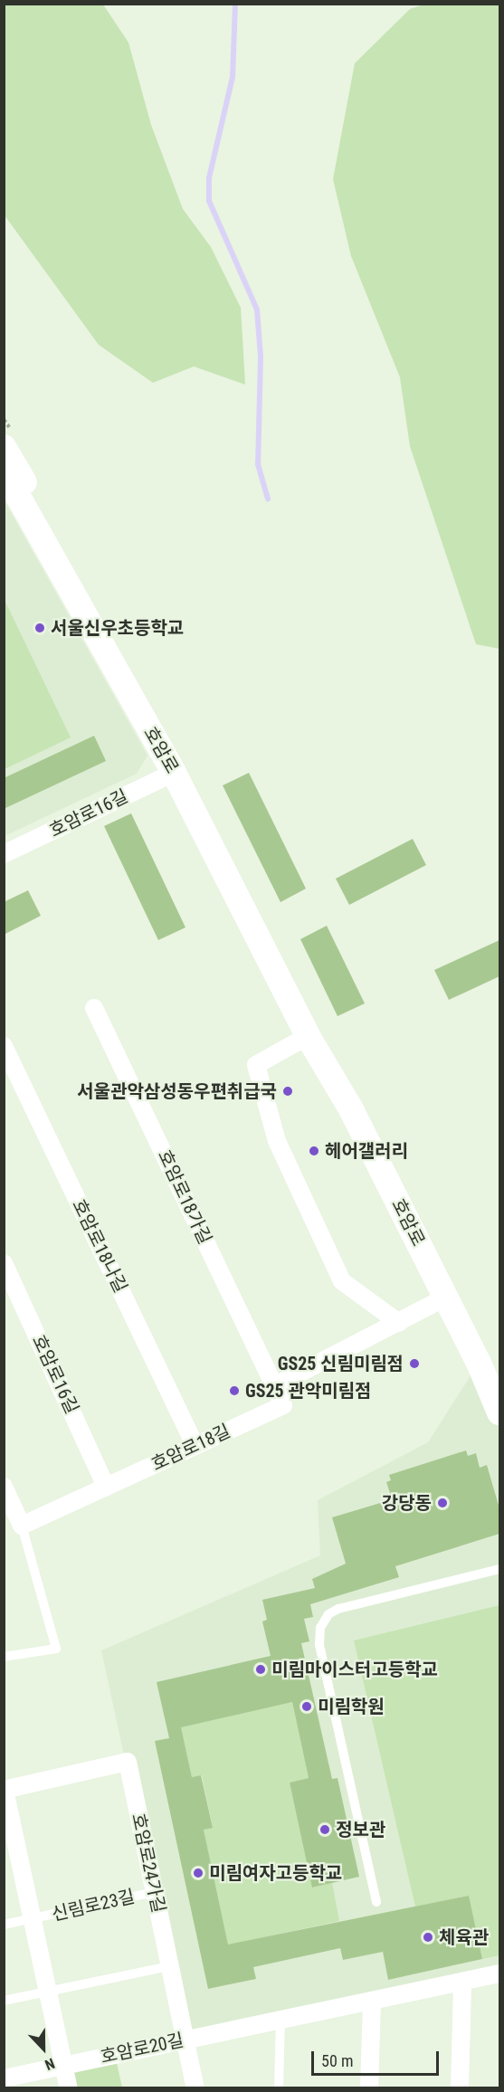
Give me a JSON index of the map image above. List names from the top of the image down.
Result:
{
  "streets": {
    "main road": ["호암로"],
    "street": [
      "호암로16길",
      "호암로18가길",
      "호암로18나길",
      "호암로18길",
      "호암로24가길",
      "신림로23길",
      "호암로20길"
    ]
  },
  "crossings": [
    ["호암로", "호암로16길"],
    ["호암로16길", "호암로18길"],
    ["호암로18가길", "호암로18길"],
    ["호암로18나길", "호암로18길"],
    ["호암로24가길", "신림로23길"],
    ["호암로24가길", "호암로20길"],
    ["신림로23길", "호암로20길"]
  ],
  "places": [
    "서울신우초등학교",
    "서울관악삼성동우편취급국",
    "헤어갤러리",
    "GS25 신림미림점",
    "GS25 관악미림점",
    "강당동",
    "미림마이스터고등학교",
    "미림학원",
    "정보관",
    "미림여자고등학교",
    "체육관"
  ],
  "scale_bar": "50 m",
  "north": "bottom"
}
